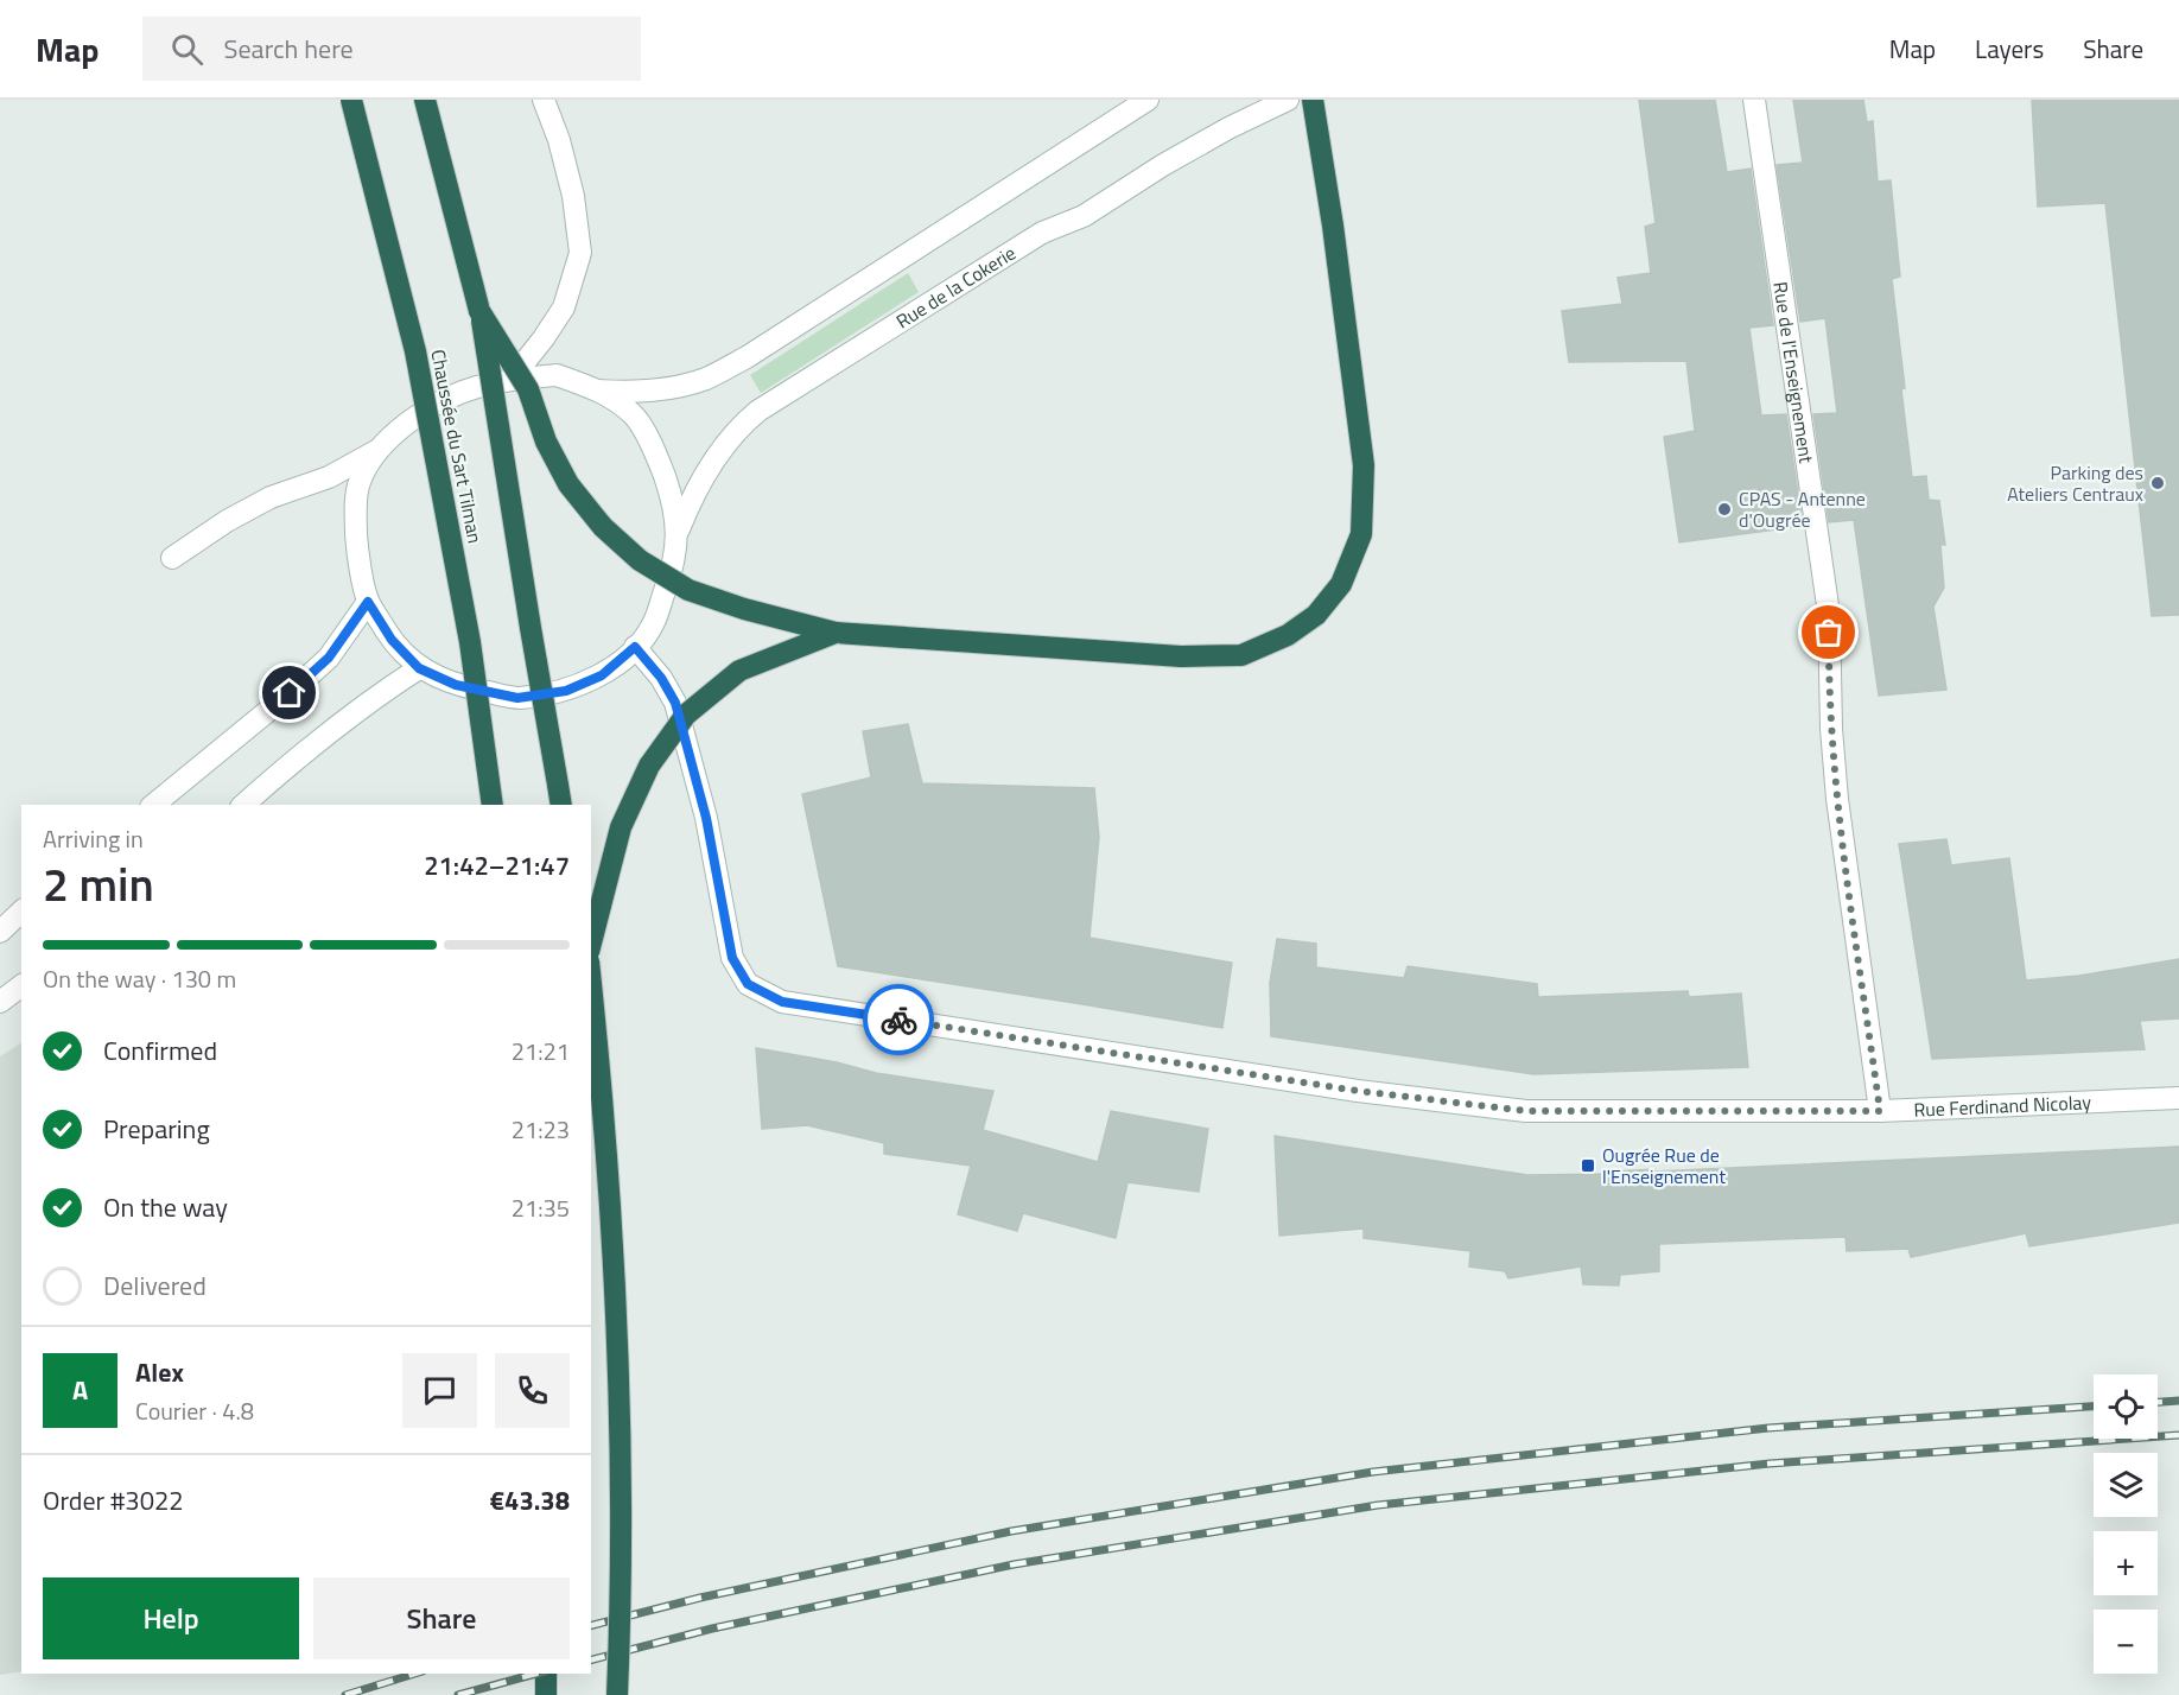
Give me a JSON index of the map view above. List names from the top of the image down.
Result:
{
  "streets": {
    "highway": ["Chaussée du Sart Tilman"],
    "main road": ["Rue de la Cokerie", "Rue de l'Enseignement", "Rue Ferdinand Nicolay"]
  },
  "crossings": [
    ["Rue de l'Enseignement", "Rue Ferdinand Nicolay"]
  ],
  "places": {
    "other": ["Parking des Ateliers Centraux", "CPAS - Antenne d'Ougrée"],
    "transit": ["Ougrée Rue de l'Enseignement"]
  },
  "page": {
    "header": "Map",
    "search": "Search here",
    "nav": ["Map", "Layers", "Share"],
    "heading": ["2 min", "Arriving in", "21:42–21:47"],
    "panel": [
      "Alex",
      "Courier · 4.8",
      "Order #3022",
      "€43.38"
    ],
    "bar": "On the way · 130 m",
    "list": [
      ["Confirmed", "21:21"],
      ["Preparing", "21:23"],
      ["On the way", "21:35"],
      "Delivered"
    ],
    "round": "A",
    "map_buttons": ["+", "−"],
    "buttons": ["Help", "Share"]
  }
}
